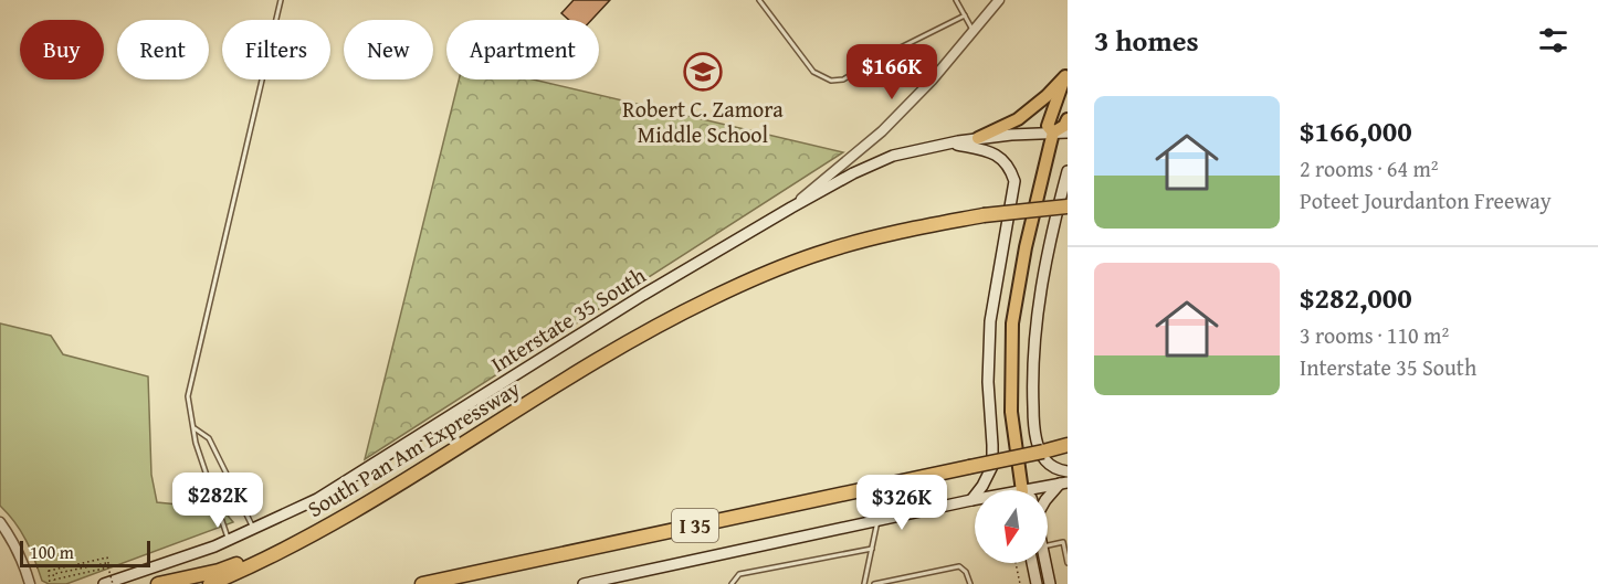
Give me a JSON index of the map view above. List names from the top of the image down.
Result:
{
  "streets": {
    "highway": ["South Pan Am Expressway", "I 35"],
    "main road": ["Interstate 35 South"]
  },
  "places": {
    "school or university": ["Robert C. Zamora Middle School"]
  },
  "scale_bar": "100 m",
  "north": "bottom",
  "page": {
    "heading": "3 homes",
    "chip": [
      "Buy",
      "Rent",
      "Filters",
      "New",
      "Apartment"
    ],
    "price": ["$166K", "$282K", "$326K"],
    "list": [
      {
        "name": "$166,000",
        "note": "2 rooms · 64 m² · Poteet Jourdanton Freeway"
      },
      {
        "name": "$282,000",
        "note": "3 rooms · 110 m² · Interstate 35 South"
      }
    ],
    "scale": "100 m"
  }
}
